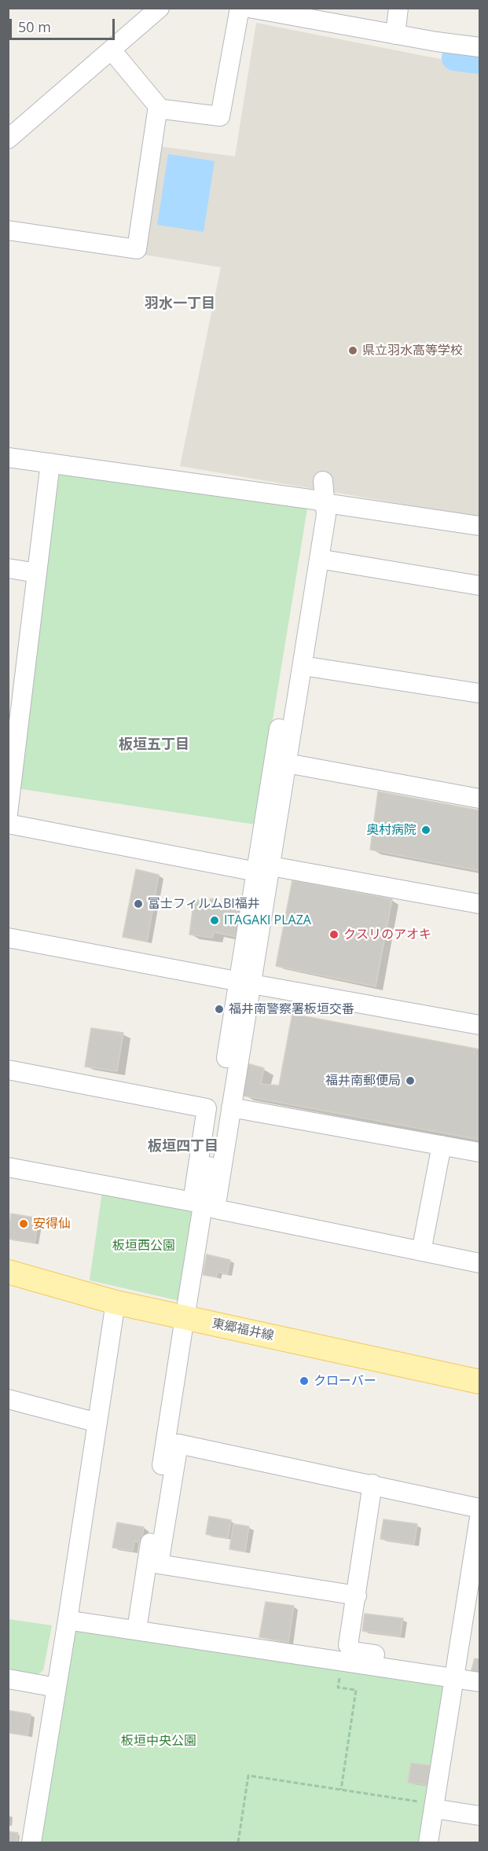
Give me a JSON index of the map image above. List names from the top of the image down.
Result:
{
  "streets": {
    "main road": ["東郷福井線"]
  },
  "districts": ["羽水一丁目", "板垣五丁目", "板垣四丁目"],
  "parks": ["板垣西公園", "板垣中央公園"],
  "places": [
    "県立羽水高等学校",
    "奥村病院",
    "富士フィルムBI福井",
    "ITAGAKI PLAZA",
    "クスリのアオキ",
    "福井南警察署板垣交番",
    "福井南郵便局",
    "安得仙",
    "クローバー"
  ],
  "scale_bar": "50 m"
}
